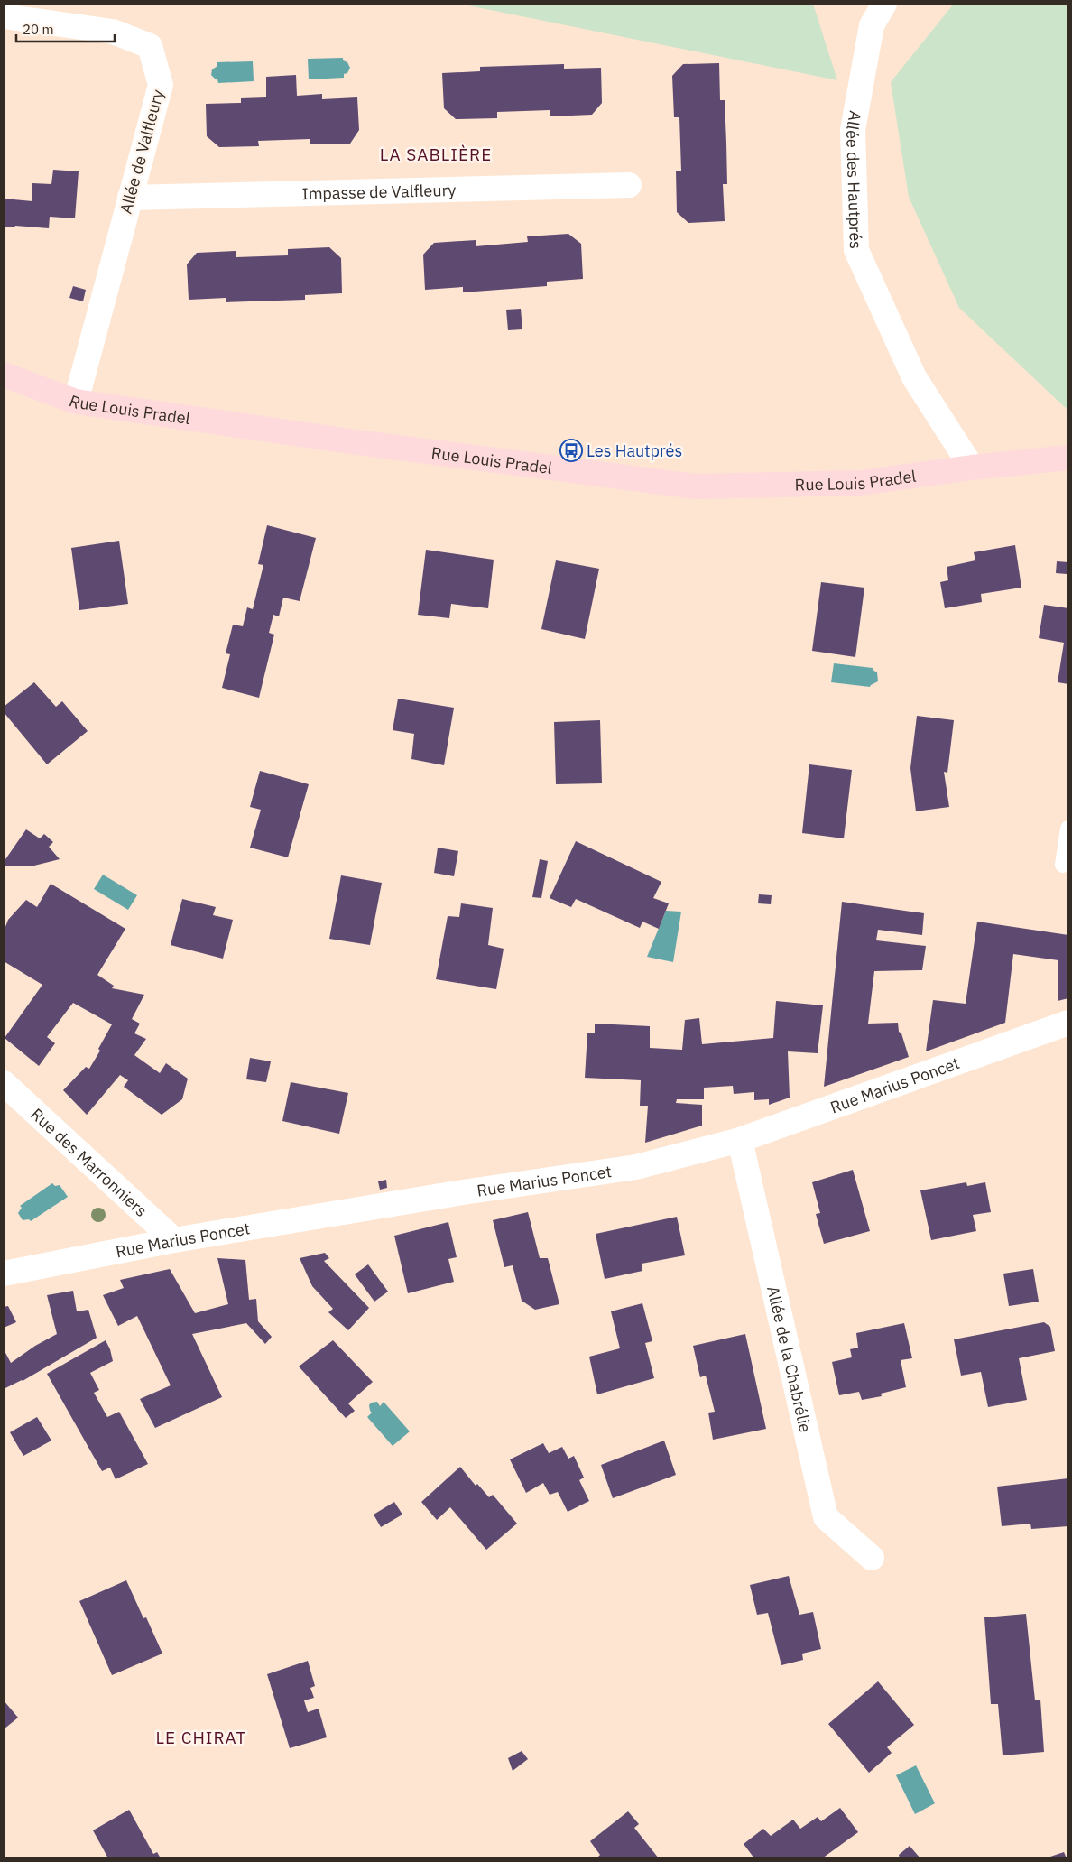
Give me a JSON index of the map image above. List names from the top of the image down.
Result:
{
  "streets": {
    "main road": ["Rue Louis Pradel"],
    "street": [
      "Allée de Valfleury",
      "Allée des Hautprés",
      "Impasse de Valfleury",
      "Rue Marius Poncet",
      "Rue des Marronniers",
      "Allée de la Chabrélie"
    ]
  },
  "crossings": [
    ["Allée de Valfleury", "Impasse de Valfleury"],
    ["Allée de Valfleury", "Rue Louis Pradel"],
    ["Allée des Hautprés", "Rue Louis Pradel"],
    ["Rue Marius Poncet", "Rue des Marronniers"],
    ["Rue Marius Poncet", "Allée de la Chabrélie"]
  ],
  "districts": ["LA SABLIÈRE", "LE CHIRAT"],
  "places": {
    "bus stop": ["Les Hautprés"]
  },
  "scale_bar": "20 m"
}
